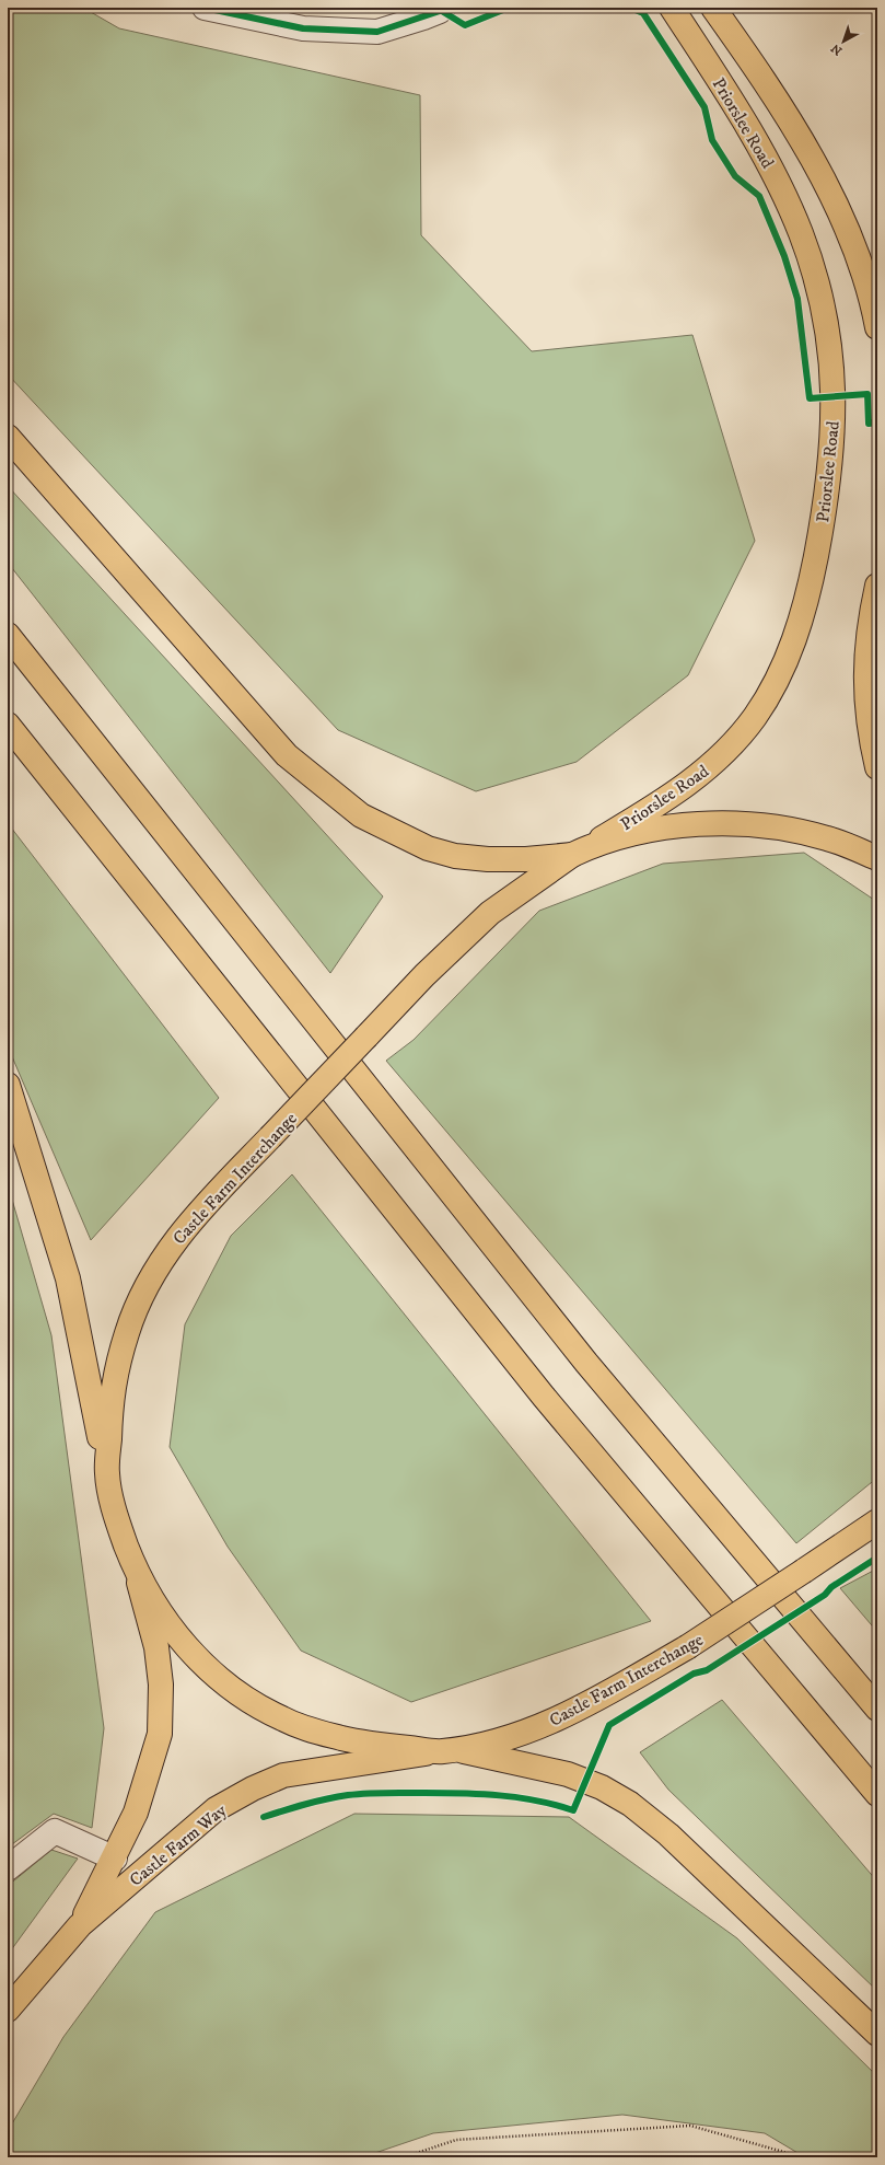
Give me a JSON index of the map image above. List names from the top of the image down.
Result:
{
  "streets": {
    "main road": ["Priorslee Road", "Castle Farm Interchange", "Castle Farm Way"]
  },
  "crossings": [
    ["Priorslee Road", "Castle Farm Interchange"],
    ["Castle Farm Interchange", "Castle Farm Way"]
  ],
  "north": "bottom left"
}
